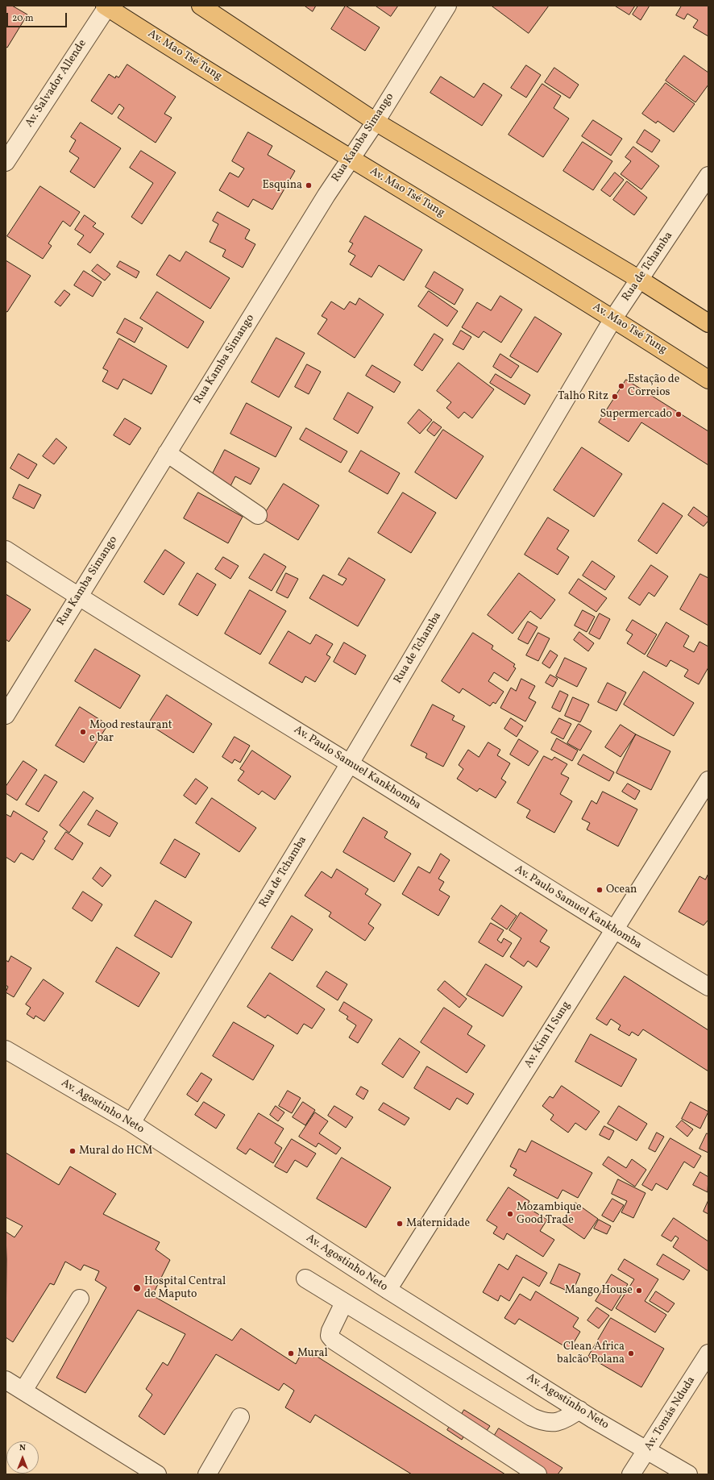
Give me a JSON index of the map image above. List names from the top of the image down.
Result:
{
  "streets": {
    "main road": ["Av. Mao Tsé Tung"],
    "street": [
      "Av. Salvador Allende",
      "Rua Kamba Simango",
      "Rua de Tchamba",
      "Av. Paulo Samuel Kankhomba",
      "Av. Kim II Sung",
      "Av. Agostinho Neto",
      "Av. Tomás Nduda"
    ]
  },
  "crossings": [
    ["Av. Mao Tsé Tung", "Av. Salvador Allende"],
    ["Av. Mao Tsé Tung", "Rua Kamba Simango"],
    ["Av. Mao Tsé Tung", "Rua de Tchamba"],
    ["Rua Kamba Simango", "Av. Paulo Samuel Kankhomba"],
    ["Rua de Tchamba", "Av. Paulo Samuel Kankhomba"],
    ["Rua de Tchamba", "Av. Agostinho Neto"],
    ["Av. Paulo Samuel Kankhomba", "Av. Kim II Sung"],
    ["Av. Kim II Sung", "Av. Agostinho Neto"],
    ["Av. Agostinho Neto", "Av. Tomás Nduda"]
  ],
  "places": [
    "Esquina",
    "Estação de Correios",
    "Talho Ritz",
    "Supermercado",
    "Mood restaurant e bar",
    "Ocean",
    "Mural do HCM",
    "Mozambique Good Trade",
    "Maternidade",
    "Hospital Central de Maputo",
    "Mango House",
    "Mural",
    "Clean Africa balcão Polana"
  ],
  "scale_bar": "20 m",
  "north": "top"
}
